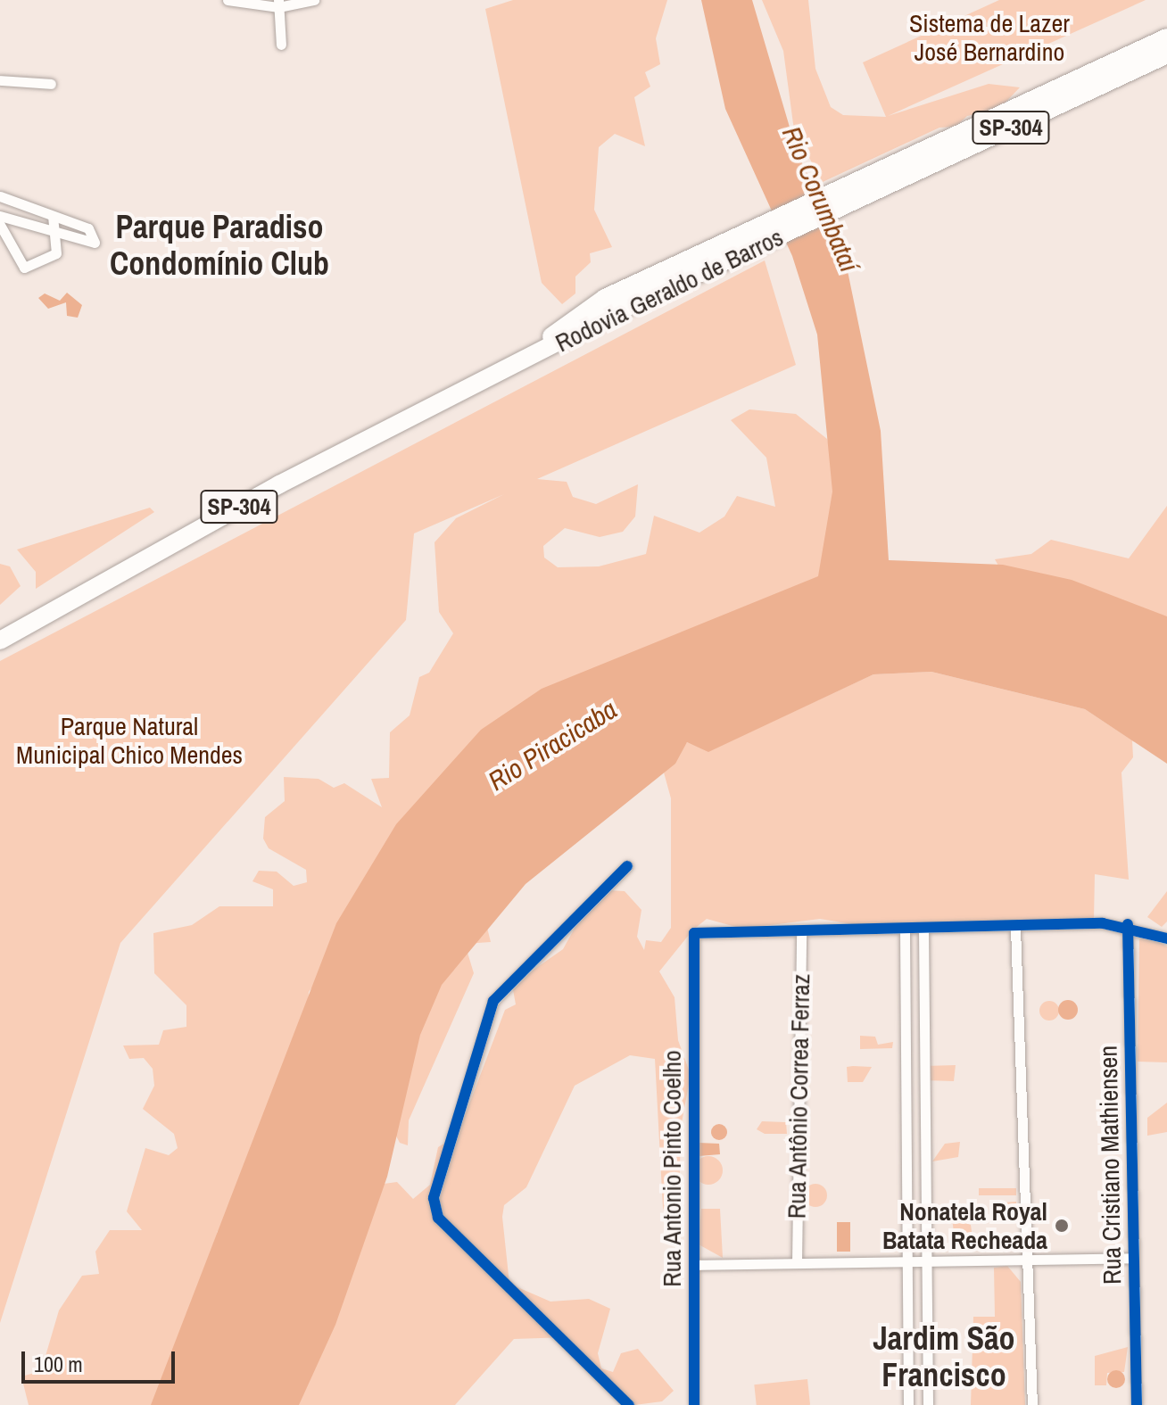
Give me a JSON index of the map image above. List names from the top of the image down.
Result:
{
  "streets": {
    "highway": ["SP-304", "Rodovia Geraldo de Barros"],
    "street": ["Rua Antônio Correa Ferraz", "Rua Cristiano Mathiensen", "Rua Antonio Pinto Coelho"]
  },
  "crossings": [
    ["Rua Antônio Correa Ferraz", "Rua Antonio Pinto Coelho"]
  ],
  "districts": ["Parque Paradiso Condomínio Club", "Jardim São Francisco"],
  "water": ["Rio Corumbataí", "Rio Piracicaba"],
  "parks": ["Sistema de Lazer José Bernardino", "Parque Natural Municipal Chico Mendes"],
  "places": ["Nonatela Royal Batata Recheada"],
  "scale_bar": "100 m"
}
